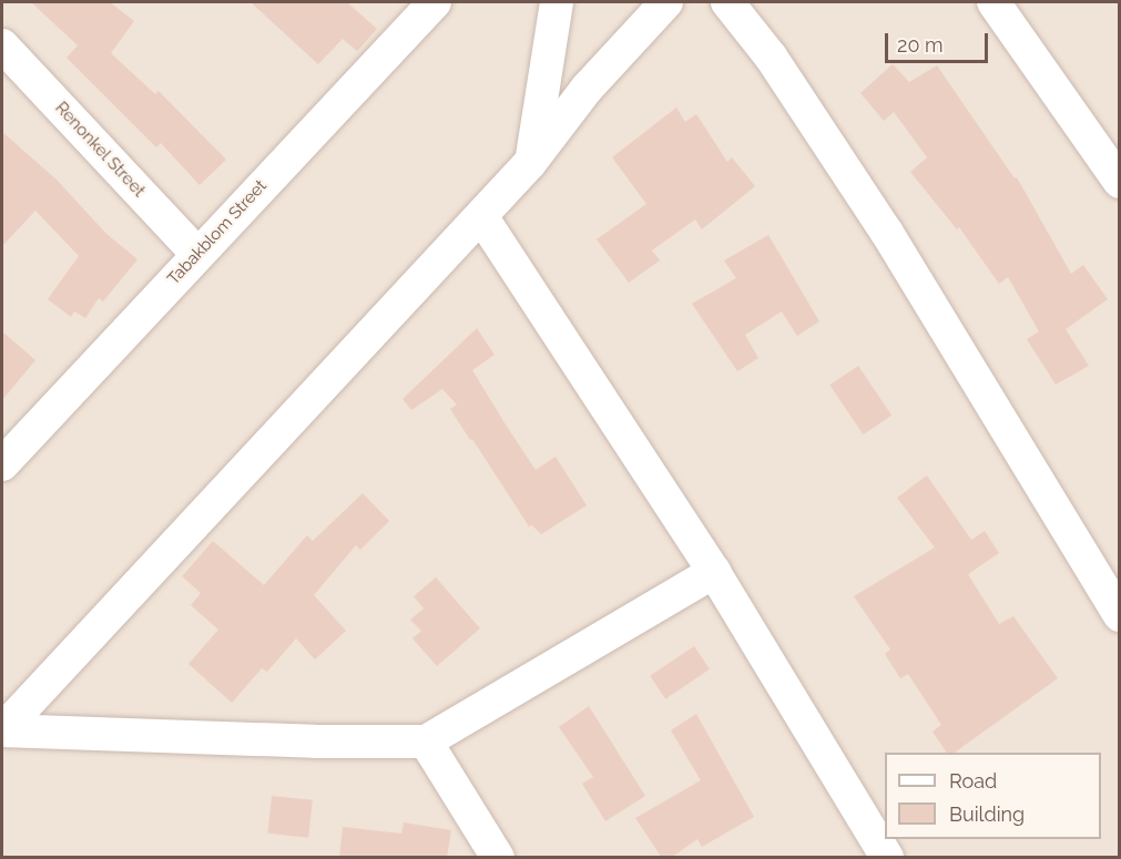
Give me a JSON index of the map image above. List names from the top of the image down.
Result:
{
  "streets": {
    "street": ["Renonkel Street", "Tabakblom Street"]
  },
  "crossings": [
    ["Renonkel Street", "Tabakblom Street"]
  ],
  "legend": ["Road", "Building"],
  "scale_bar": "20 m"
}
